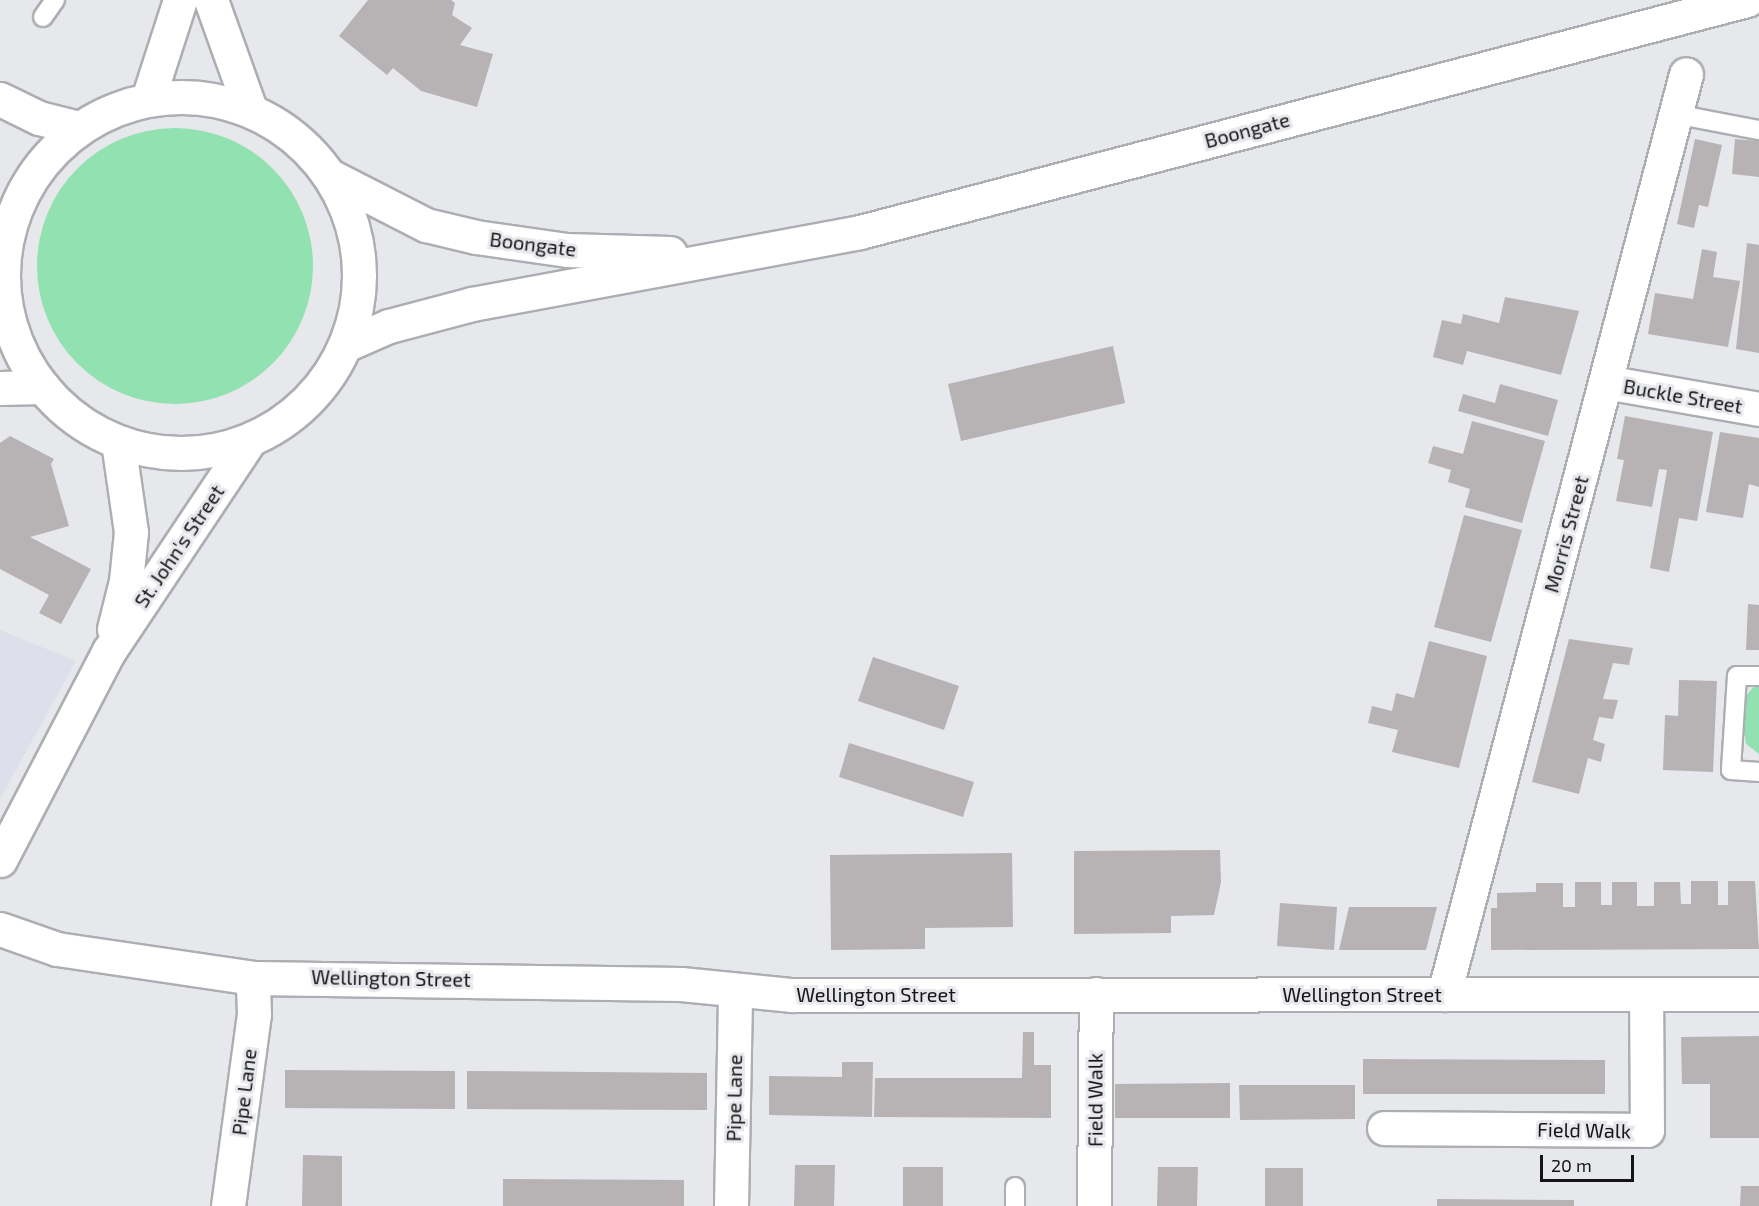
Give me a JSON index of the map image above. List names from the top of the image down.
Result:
{
  "streets": {
    "street": [
      "Boongate",
      "Buckle Street",
      "Morris Street",
      "St. John's Street",
      "Wellington Street",
      "Pipe Lane",
      "Field Walk"
    ]
  },
  "crossings": [
    ["Buckle Street", "Morris Street"],
    ["Morris Street", "Wellington Street"],
    ["Wellington Street", "Pipe Lane"],
    ["Wellington Street", "Field Walk"]
  ],
  "scale_bar": "20 m"
}
